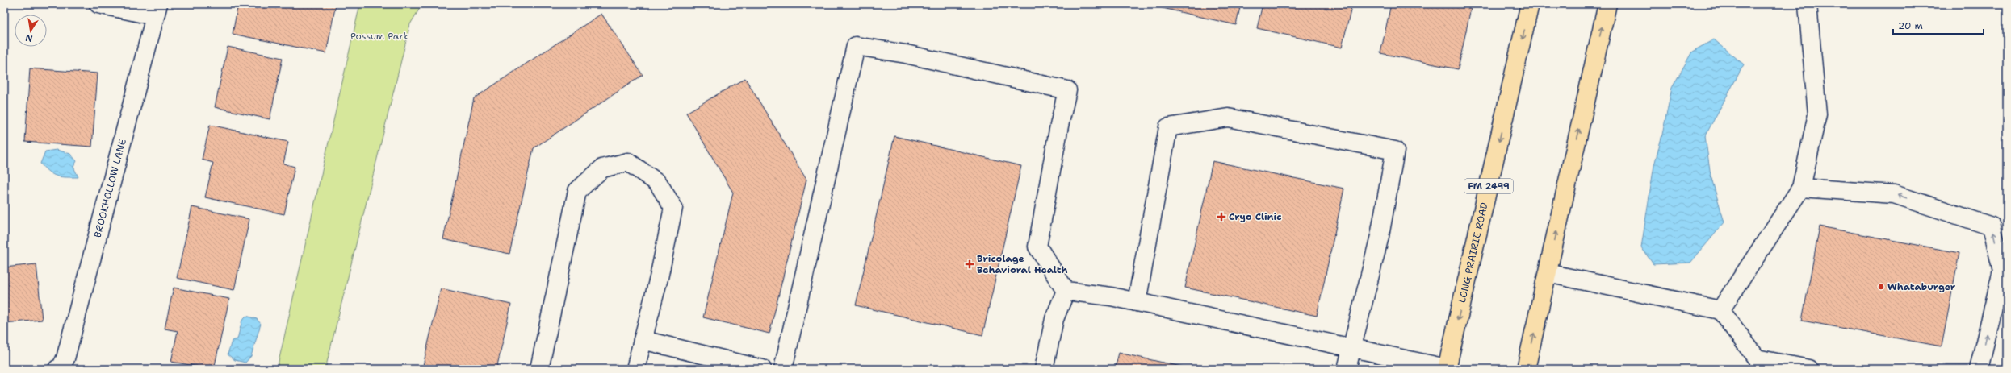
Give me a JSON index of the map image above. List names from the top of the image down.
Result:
{
  "streets": {
    "main road": ["FM 2499", "LONG PRAIRIE ROAD"],
    "street": ["BROOKHOLLOW LANE"]
  },
  "parks": ["Possum Park"],
  "places": {
    "health": ["Cryo Clinic", "Bricolage Behavioral Health"],
    "other": ["Whataburger"]
  },
  "scale_bar": "20 m",
  "north": "bottom"
}
